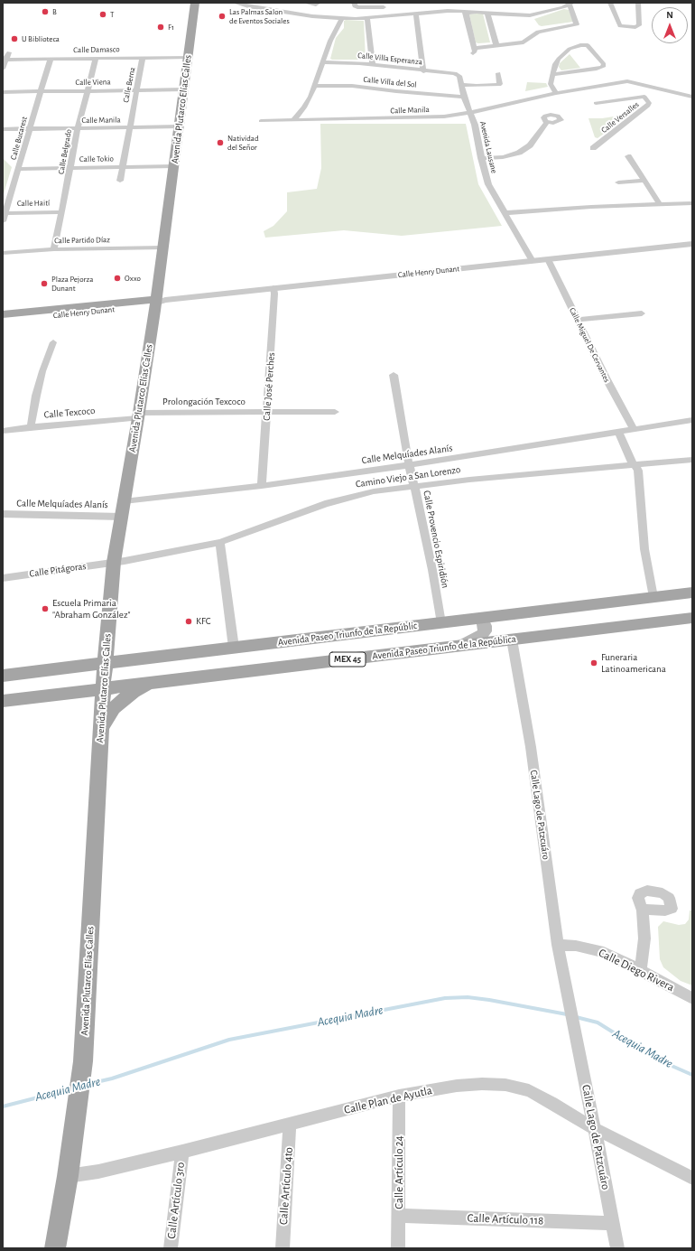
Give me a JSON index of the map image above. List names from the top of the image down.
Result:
{
  "streets": {
    "main road": [
      "Avenida Plutarco Elías Calles",
      "Calle Henry Dunant",
      "Avenida Paseo Triunfo de la Repúblic",
      "Avenida Paseo Triunfo de la República",
      "MEX 45"
    ],
    "street": [
      "Calle Damasco",
      "Calle Villa Esperanza",
      "Calle Viena",
      "Calle Villa del Sol",
      "Calle Berna",
      "Calle Manila",
      "Calle Versalles",
      "Calle Bucarest",
      "Avenida Lausane",
      "Calle Belgrado",
      "Calle Tokio",
      "Calle Haití",
      "Calle Partido Díaz",
      "Calle Miguel De Cervantes",
      "Calle José Perches",
      "Prolongación Texcoco",
      "Calle Texcoco",
      "Calle Melquíades Alanís",
      "Camino Viejo a San Lorenzo",
      "Calle Provencio Espiridión",
      "Calle Pitágoras",
      "Calle Lago de Patzcuáro",
      "Calle Diego Rivera",
      "Calle Plan de Ayutla",
      "Calle Artículo 24",
      "Calle Artículo 4to",
      "Calle Artículo 3ro",
      "Calle Artículo 118"
    ]
  },
  "crossings": [
    ["Calle Damasco", "Calle Berna"],
    ["Calle Damasco", "Avenida Plutarco Elías Calles"],
    ["Calle Damasco", "Calle Bucarest"],
    ["Calle Damasco", "Calle Belgrado"],
    ["Calle Villa Esperanza", "Avenida Lausane"],
    ["Calle Viena", "Calle Berna"],
    ["Calle Viena", "Avenida Plutarco Elías Calles"],
    ["Calle Viena", "Calle Bucarest"],
    ["Calle Viena", "Calle Belgrado"],
    ["Calle Villa del Sol", "Avenida Lausane"],
    ["Calle Berna", "Calle Manila"],
    ["Calle Berna", "Calle Tokio"],
    ["Avenida Plutarco Elías Calles", "Calle Manila"],
    ["Avenida Plutarco Elías Calles", "Calle Tokio"],
    ["Avenida Plutarco Elías Calles", "Calle Partido Díaz"],
    ["Avenida Plutarco Elías Calles", "Calle Henry Dunant"],
    ["Avenida Plutarco Elías Calles", "Prolongación Texcoco"],
    ["Avenida Plutarco Elías Calles", "Calle Texcoco"],
    ["Avenida Plutarco Elías Calles", "Calle Melquíades Alanís"],
    ["Avenida Plutarco Elías Calles", "Camino Viejo a San Lorenzo"],
    ["Avenida Plutarco Elías Calles", "Calle Pitágoras"],
    ["Avenida Plutarco Elías Calles", "Avenida Paseo Triunfo de la Repúblic"],
    ["Avenida Plutarco Elías Calles", "Avenida Paseo Triunfo de la República"],
    ["Avenida Plutarco Elías Calles", "Calle Plan de Ayutla"],
    ["Calle Manila", "Calle Versalles"],
    ["Calle Manila", "Calle Bucarest"],
    ["Calle Manila", "Avenida Lausane"],
    ["Calle Manila", "Calle Belgrado"],
    ["Calle Bucarest", "Calle Tokio"],
    ["Calle Bucarest", "Calle Haití"],
    ["Avenida Lausane", "Calle Henry Dunant"],
    ["Calle Belgrado", "Calle Tokio"],
    ["Calle Belgrado", "Calle Haití"],
    ["Calle Belgrado", "Calle Partido Díaz"],
    ["Calle Henry Dunant", "Calle Miguel De Cervantes"],
    ["Calle Henry Dunant", "Calle José Perches"],
    ["Calle Miguel De Cervantes", "Calle Melquíades Alanís"],
    ["Calle José Perches", "Prolongación Texcoco"],
    ["Calle José Perches", "Calle Melquíades Alanís"],
    ["Prolongación Texcoco", "Calle Texcoco"],
    ["Calle Melquíades Alanís", "Calle Provencio Espiridión"],
    ["Camino Viejo a San Lorenzo", "Calle Provencio Espiridión"],
    ["Camino Viejo a San Lorenzo", "Calle Pitágoras"],
    ["Calle Provencio Espiridión", "Avenida Paseo Triunfo de la Repúblic"],
    ["Avenida Paseo Triunfo de la República", "Calle Lago de Patzcuáro"],
    ["Calle Lago de Patzcuáro", "Calle Diego Rivera"],
    ["Calle Lago de Patzcuáro", "Calle Plan de Ayutla"],
    ["Calle Lago de Patzcuáro", "Calle Artículo 118"],
    ["Calle Plan de Ayutla", "Calle Artículo 24"],
    ["Calle Plan de Ayutla", "Calle Artículo 4to"],
    ["Calle Plan de Ayutla", "Calle Artículo 3ro"],
    ["Calle Artículo 24", "Calle Artículo 118"]
  ],
  "water": ["Acequia Madre"],
  "places": [
    "B",
    "T",
    "Las Palmas Salon de Eventos Sociales",
    "F1",
    "U Biblioteca",
    "Natividad del Señor",
    "Oxxo",
    "Plaza Pejorza Dunant",
    "Escuela Primaria \"Abraham González\"",
    "KFC",
    "Funeraria Latinoamericana"
  ],
  "north": "top"
}
